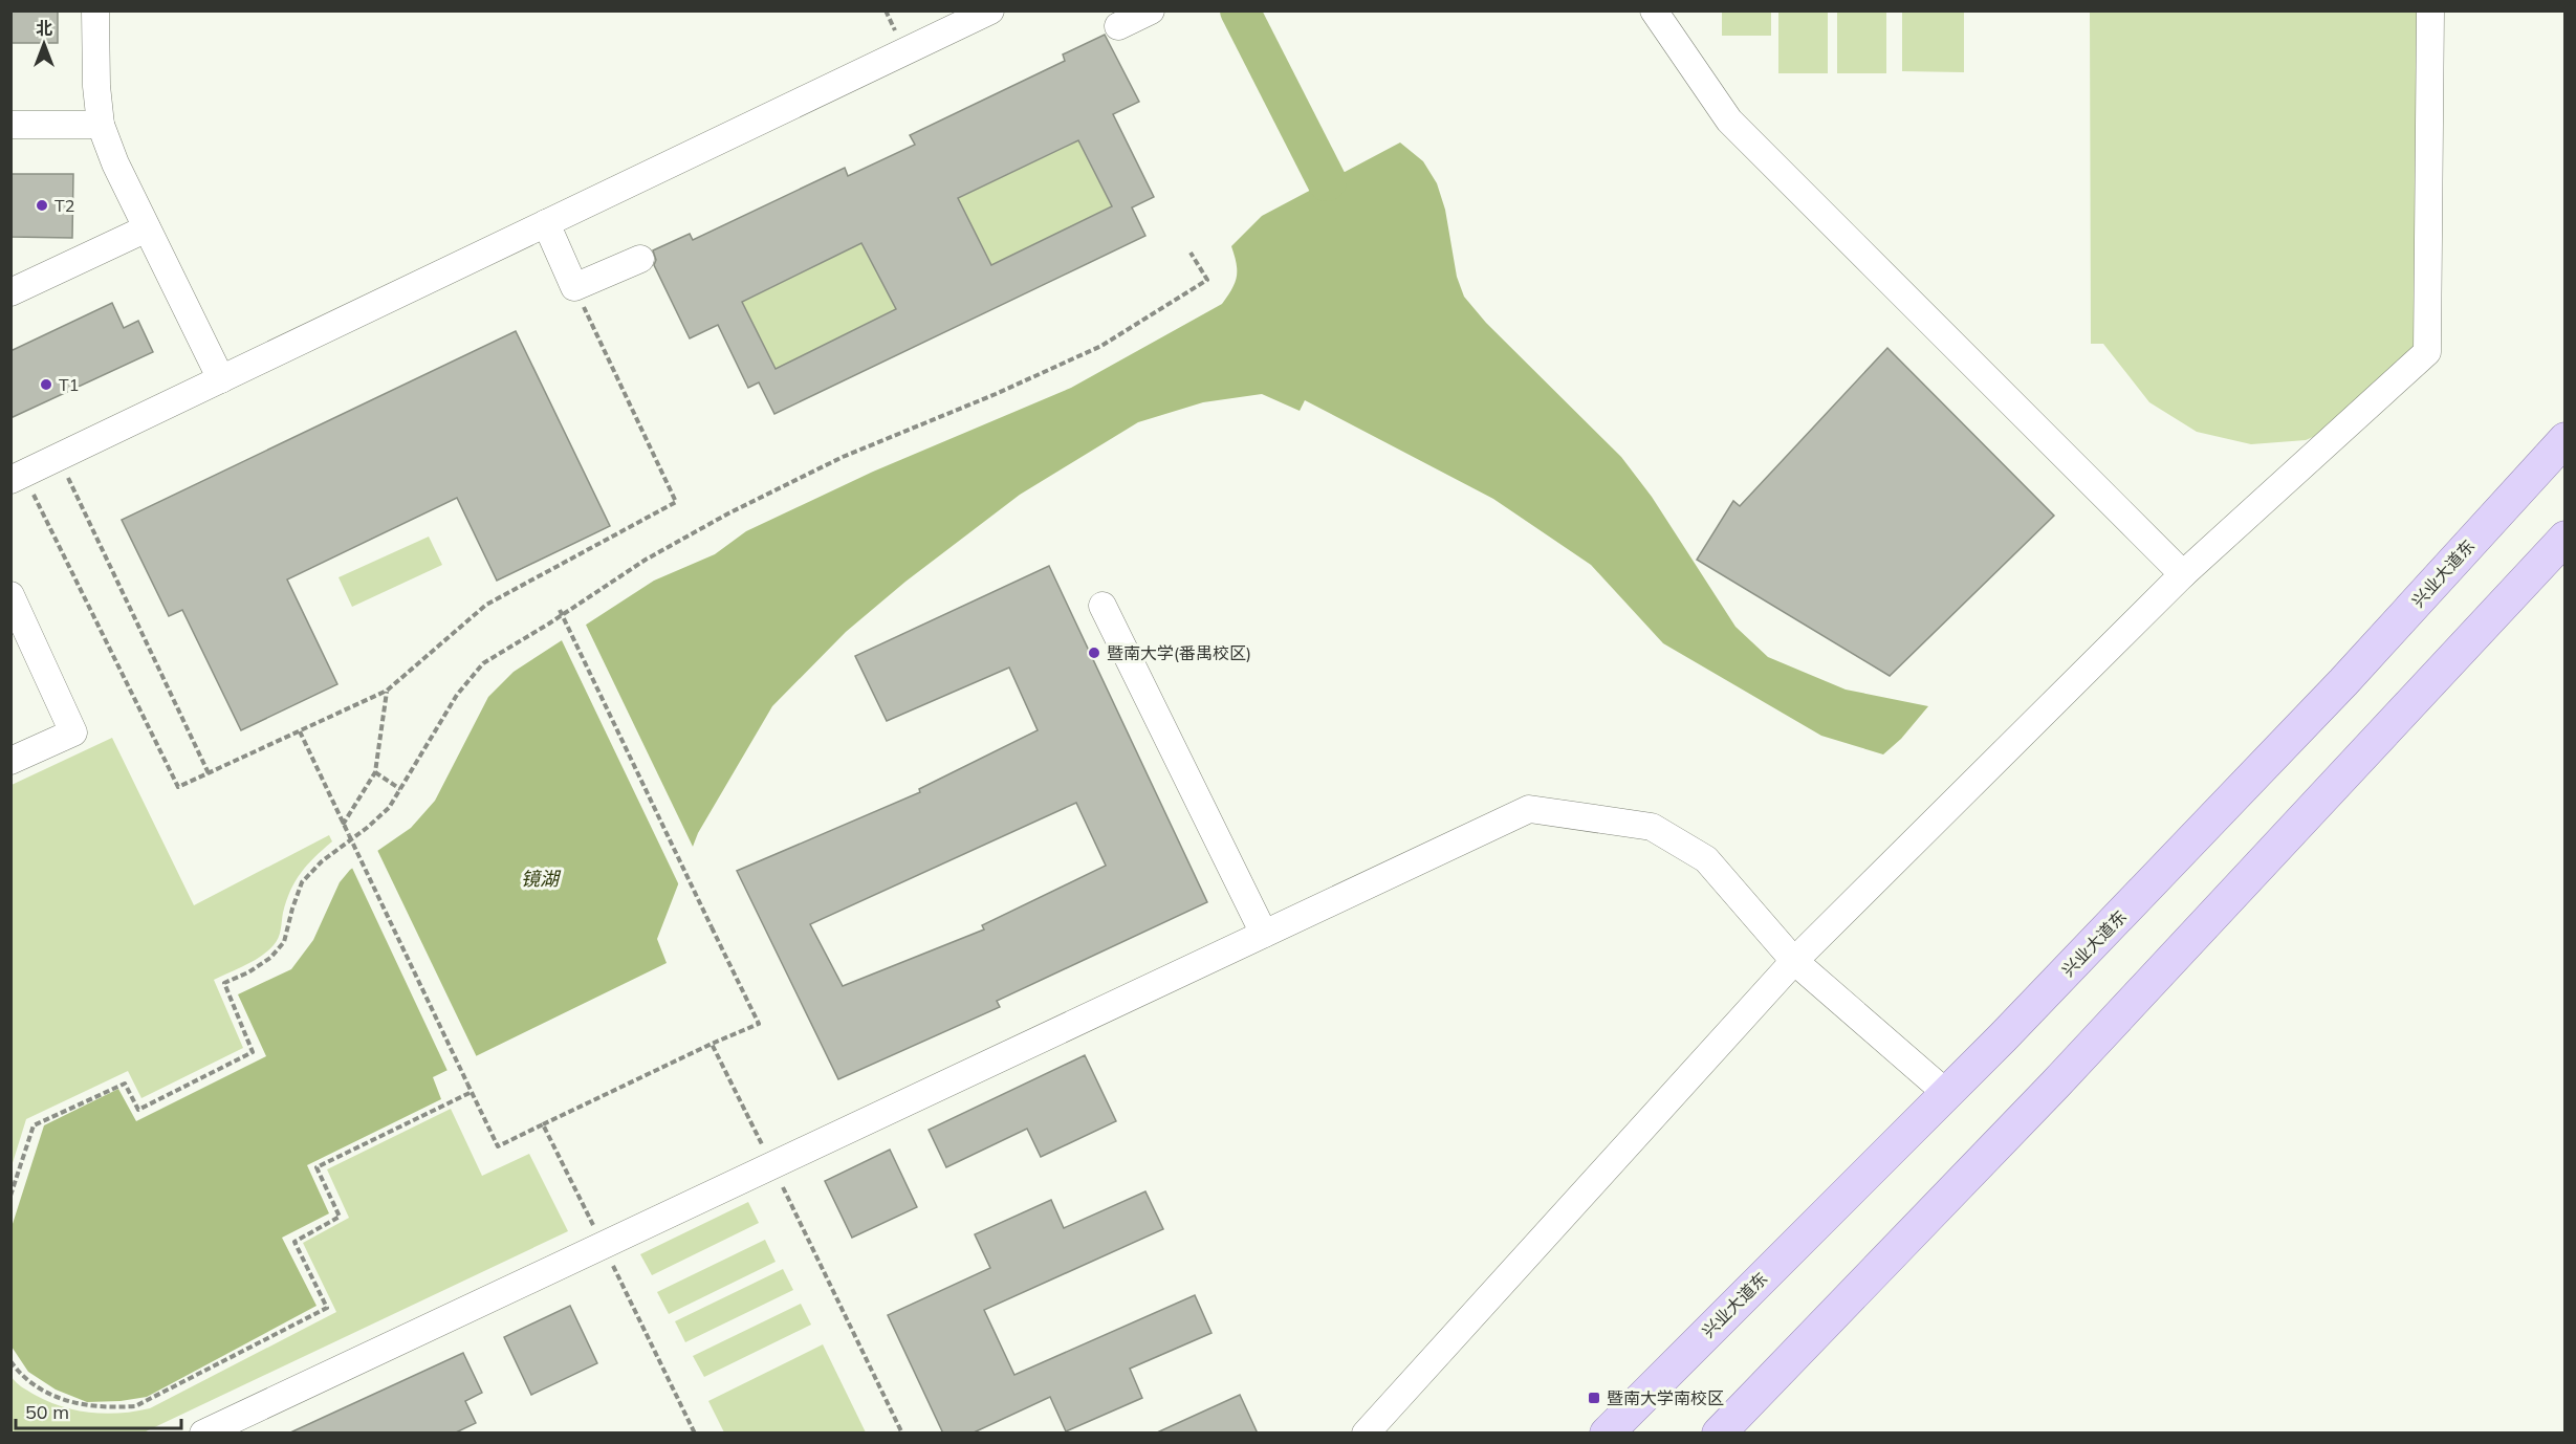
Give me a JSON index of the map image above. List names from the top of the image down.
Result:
{
  "streets": {
    "main road": ["兴业大道东"]
  },
  "water": ["镜湖"],
  "places": {
    "other": ["T2", "T1", "暨南大学(番禺校区)"],
    "transit": ["暨南大学南校区"]
  },
  "scale_bar": "50 m",
  "north": "top"
}
